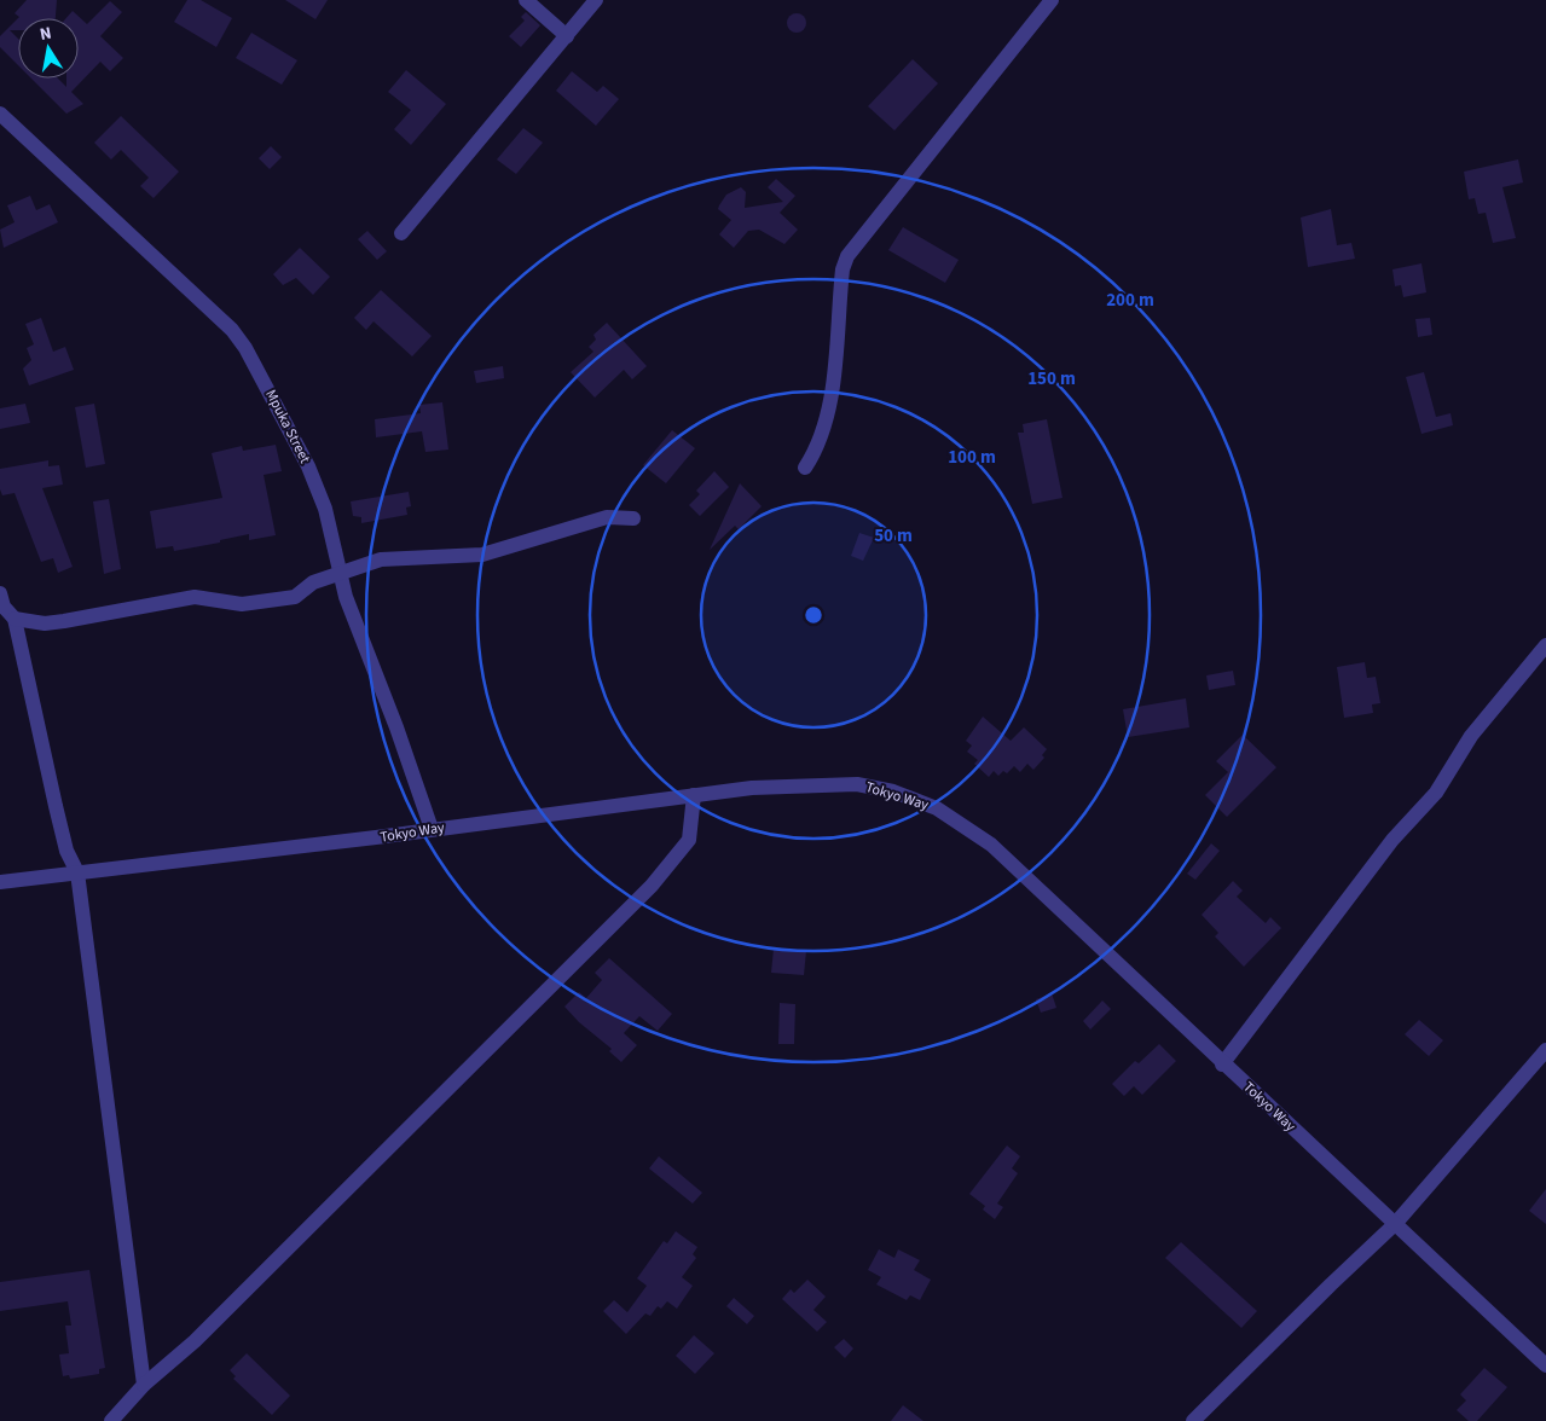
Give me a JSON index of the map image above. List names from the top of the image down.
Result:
{
  "streets": {
    "street": ["Mpuka Street", "Tokyo Way"]
  },
  "crossings": [
    ["Mpuka Street", "Tokyo Way"]
  ],
  "north": "top",
  "rings": [
    "200 m",
    "150 m",
    "100 m",
    "50 m"
  ]
}
